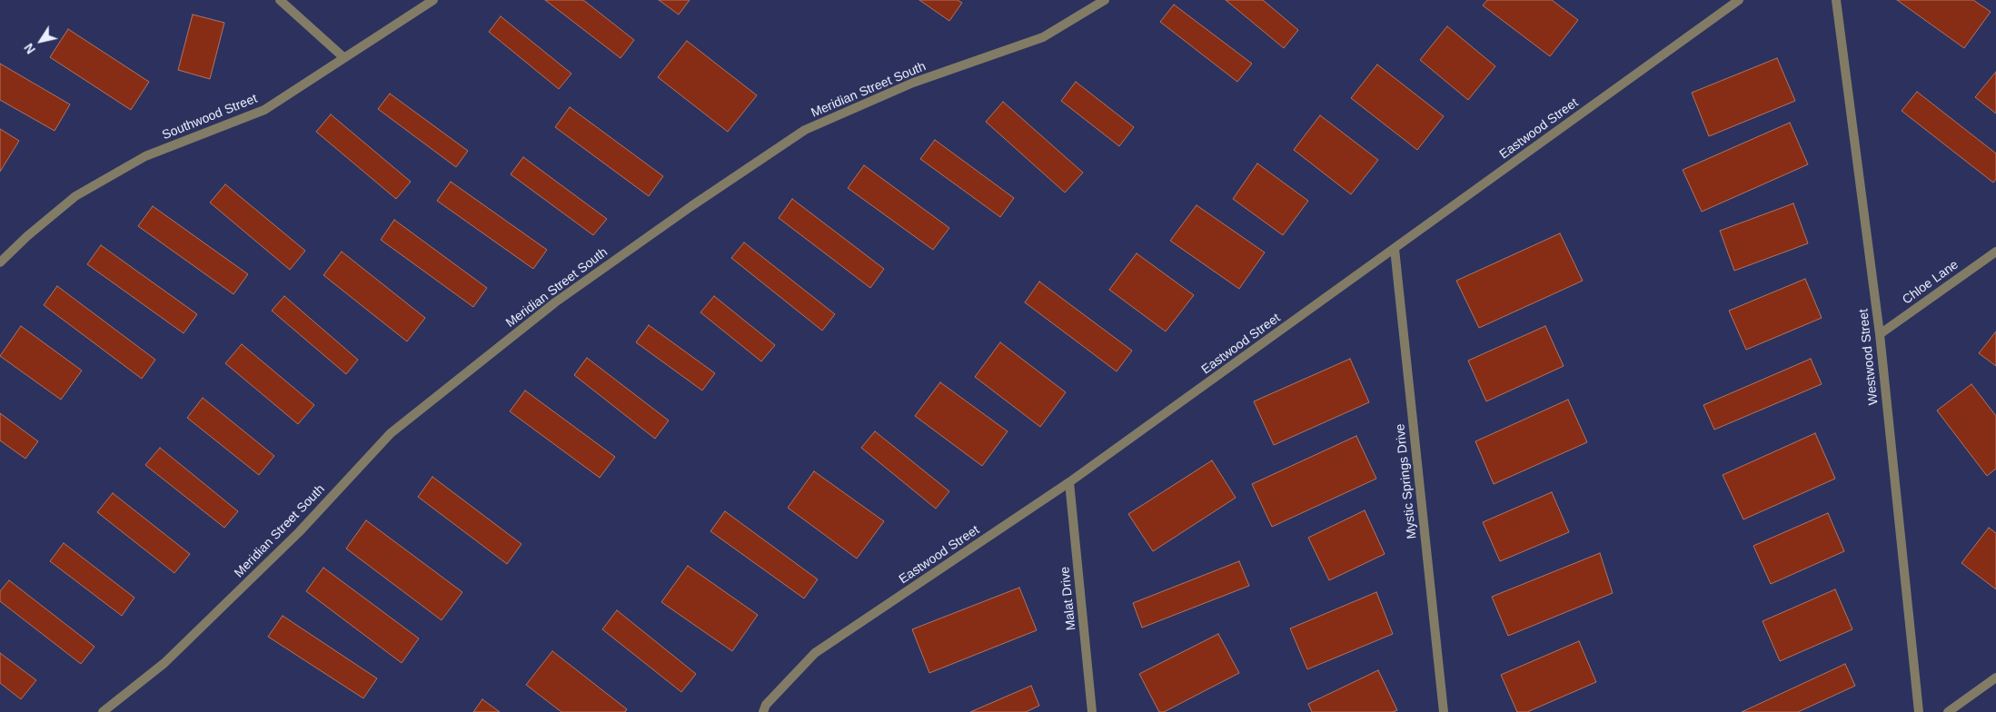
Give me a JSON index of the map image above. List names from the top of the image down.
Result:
{
  "streets": {
    "street": [
      "Meridian Street South",
      "Southwood Street",
      "Eastwood Street",
      "Chloe Lane",
      "Westwood Street",
      "Mystic Springs Drive",
      "Malat Drive"
    ]
  },
  "crossings": [
    ["Eastwood Street", "Mystic Springs Drive"],
    ["Eastwood Street", "Malat Drive"],
    ["Chloe Lane", "Westwood Street"]
  ],
  "north": "bottom left"
}
